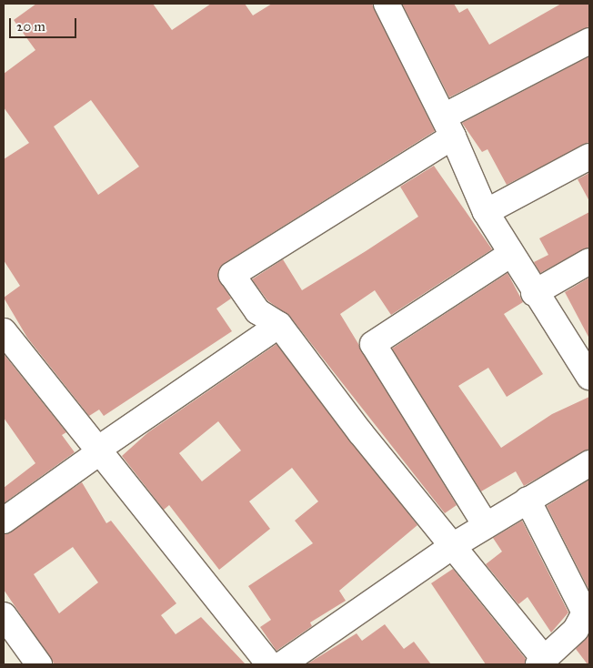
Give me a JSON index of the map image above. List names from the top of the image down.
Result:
{
  "scale_bar": "20 m"
}
